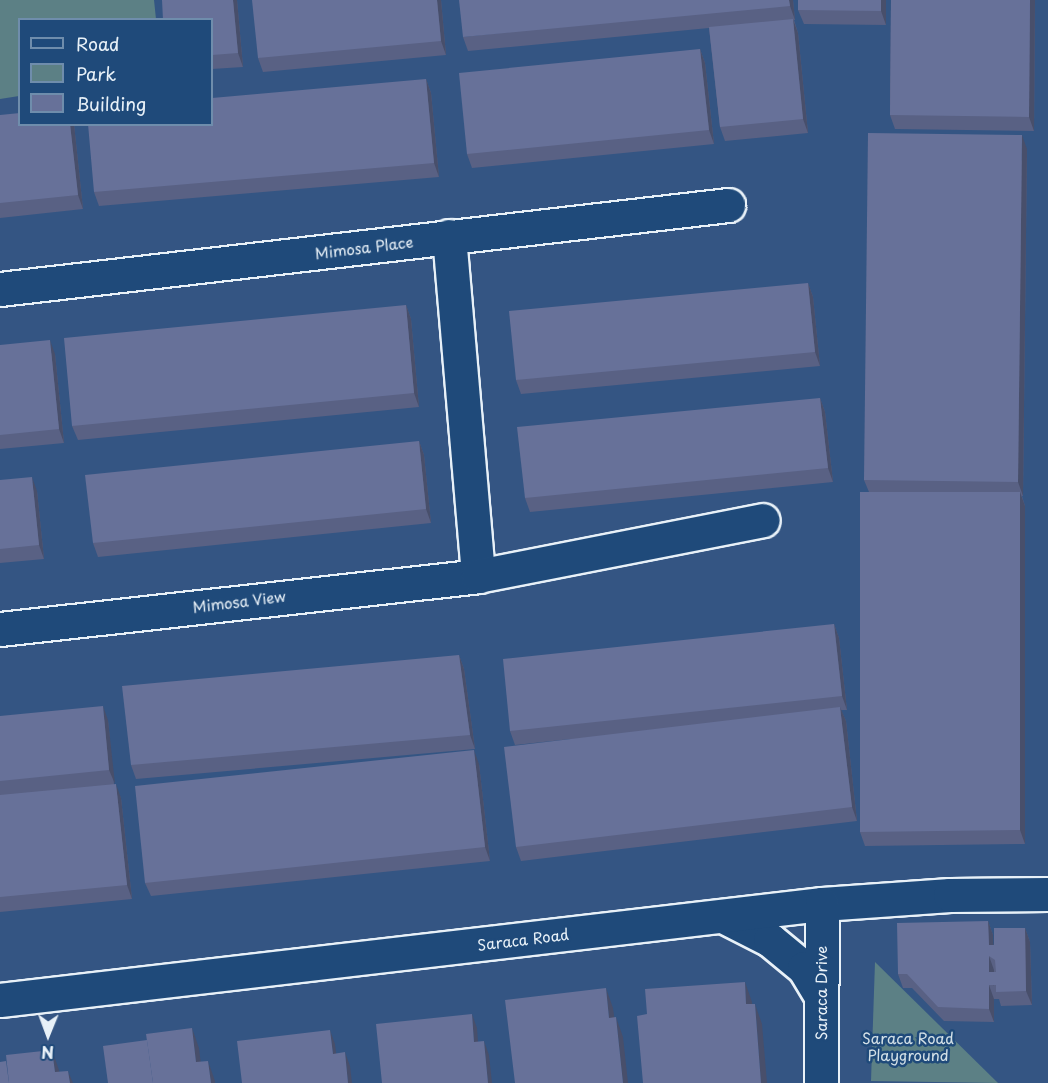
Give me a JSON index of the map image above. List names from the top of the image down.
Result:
{
  "streets": {
    "street": [
      "Mimosa Place",
      "Mimosa View",
      "Saraca Road",
      "Saraca Drive"
    ]
  },
  "crossings": [
    ["Saraca Road", "Saraca Drive"]
  ],
  "parks": ["Saraca Road Playground"],
  "legend": ["Road", "Park", "Building"],
  "north": "bottom"
}
